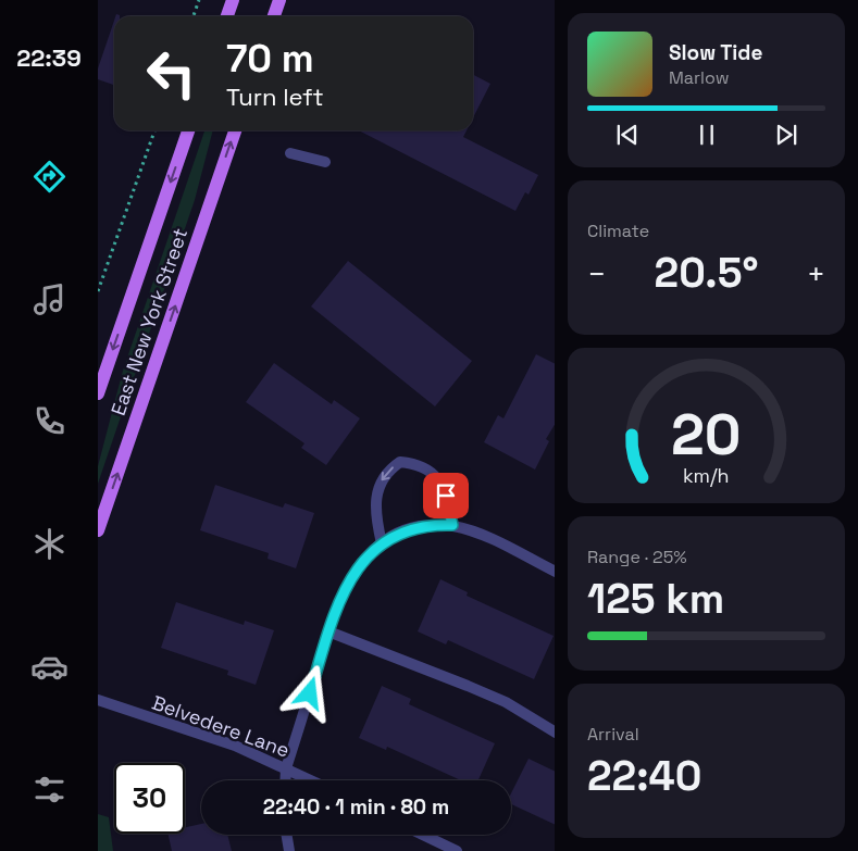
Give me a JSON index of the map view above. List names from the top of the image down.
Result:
{
  "streets": {
    "main road": ["East New York Street"],
    "street": ["Belvedere Lane"]
  },
  "page": {
    "tabs": "22:39",
    "turn": ["70 m", "Turn left"],
    "song": ["Slow Tide", "Marlow"],
    "tile": [
      "Climate",
      ["Range · 25%", "125 km"],
      ["Arrival", "22:40"]
    ],
    "heat": ["−", "20.5°", "+"],
    "limit": "30",
    "trip": "22:40 · 1 min · 80 m",
    "gauge": ["20", "km/h"]
  }
}
